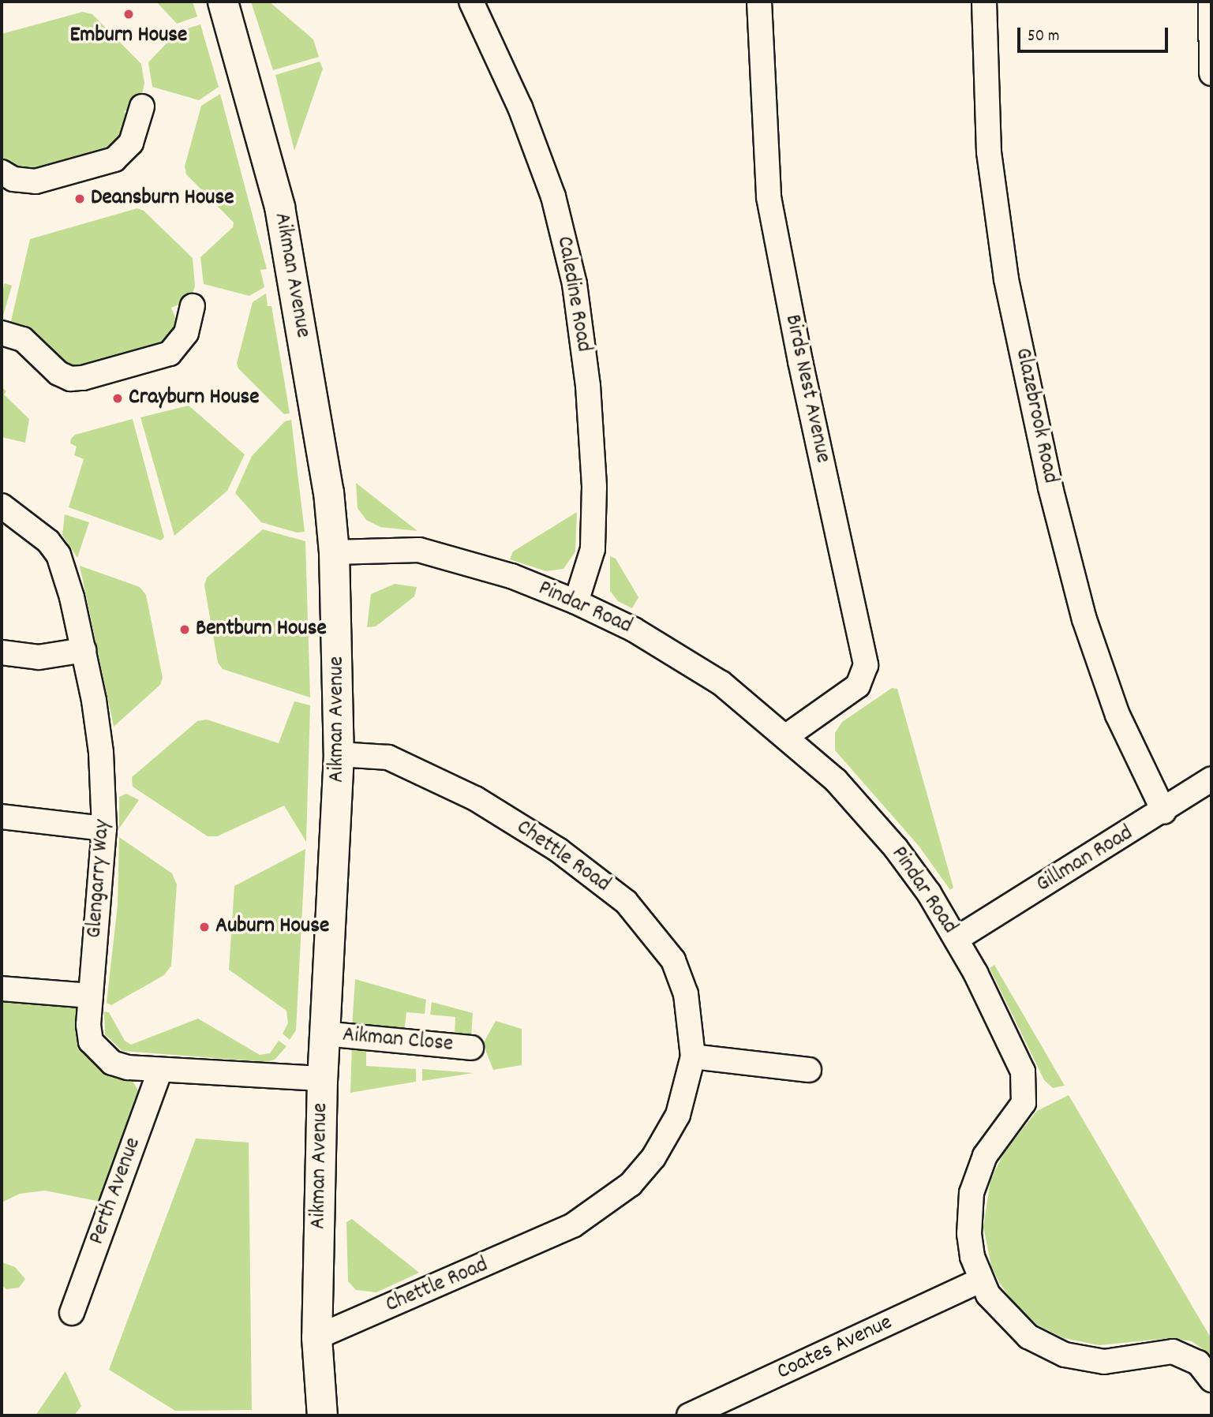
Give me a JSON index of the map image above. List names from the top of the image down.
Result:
{
  "streets": {
    "street": [
      "Aikman Avenue",
      "Caledine Road",
      "Birds Nest Avenue",
      "Glazebrook Road",
      "Pindar Road",
      "Chettle Road",
      "Gillman Road",
      "Glengarry Way",
      "Aikman Close",
      "Perth Avenue",
      "Coates Avenue"
    ]
  },
  "crossings": [
    ["Aikman Avenue", "Pindar Road"],
    ["Aikman Avenue", "Chettle Road"],
    ["Aikman Avenue", "Glengarry Way"],
    ["Aikman Avenue", "Aikman Close"],
    ["Caledine Road", "Pindar Road"],
    ["Birds Nest Avenue", "Pindar Road"],
    ["Glazebrook Road", "Gillman Road"],
    ["Pindar Road", "Gillman Road"],
    ["Pindar Road", "Coates Avenue"],
    ["Glengarry Way", "Perth Avenue"]
  ],
  "places": [
    "Emburn House",
    "Deansburn House",
    "Crayburn House",
    "Bentburn House",
    "Auburn House"
  ],
  "scale_bar": "50 m"
}
